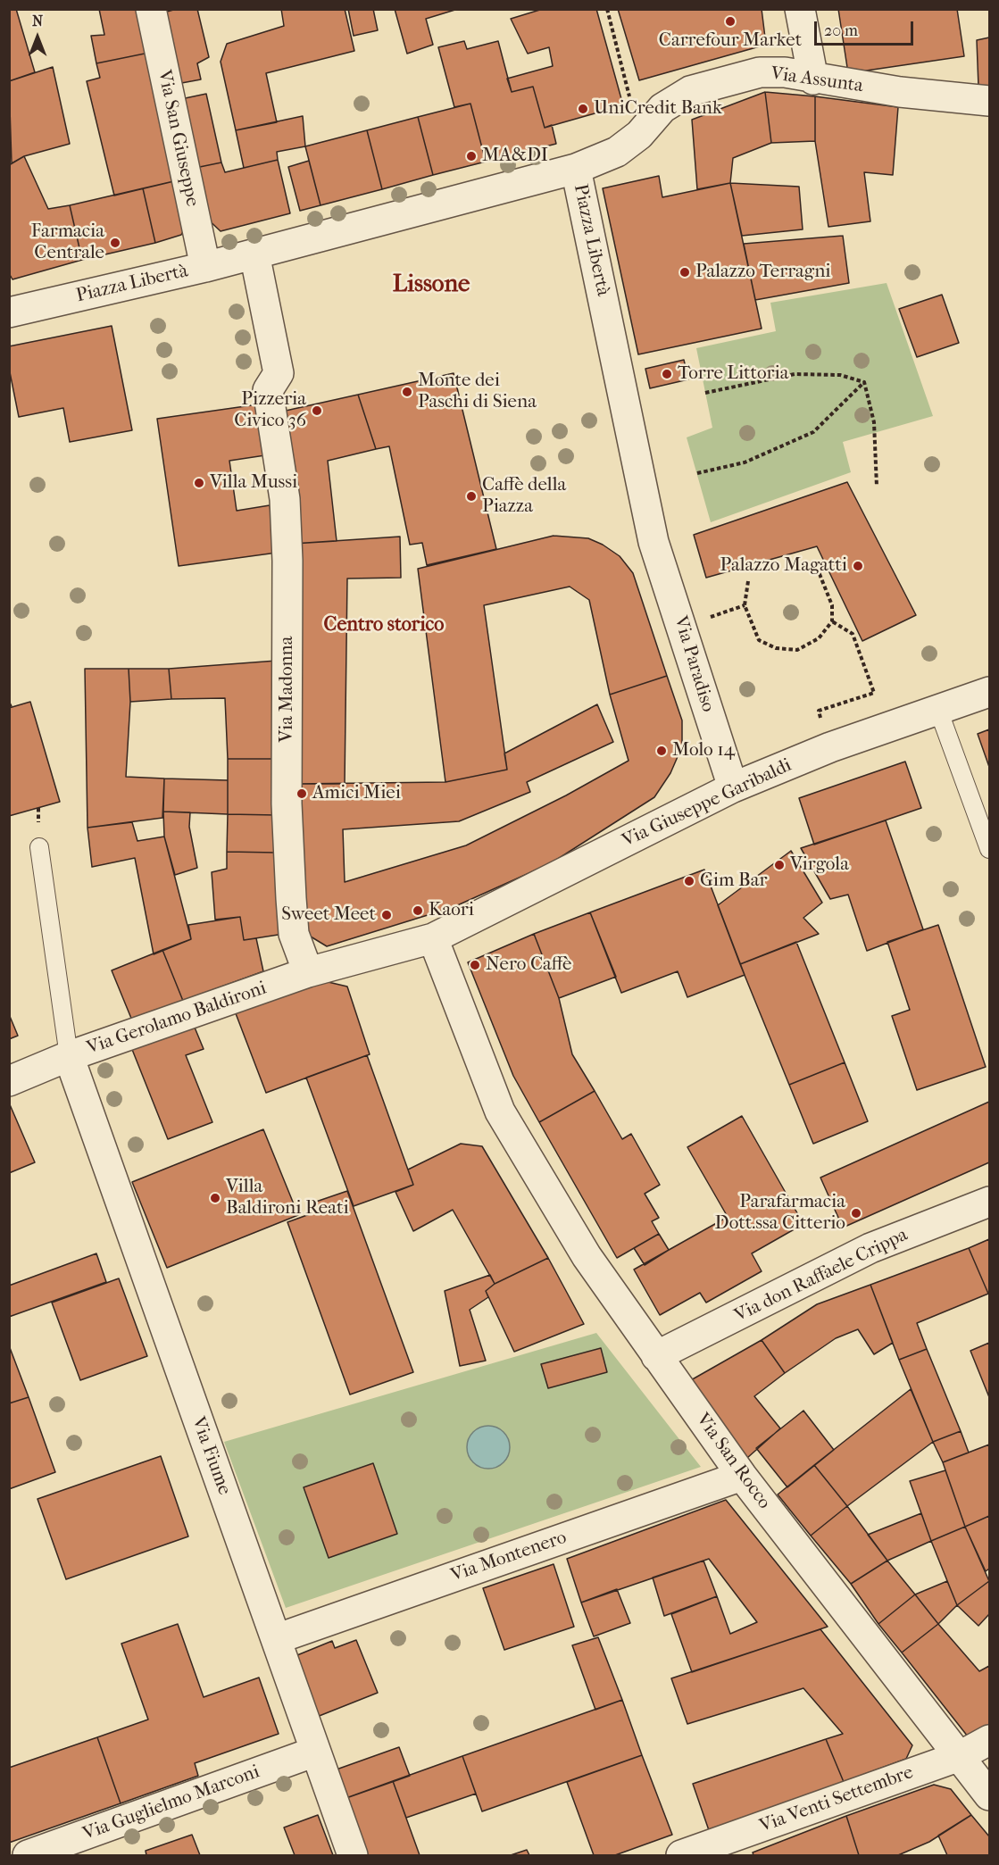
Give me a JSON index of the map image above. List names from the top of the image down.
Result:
{
  "streets": {
    "street": [
      "Via Assunta",
      "Via San Giuseppe",
      "Piazza Libertà",
      "Via Paradiso",
      "Via Madonna",
      "Via Giuseppe Garibaldi",
      "Via Gerolamo Baldironi",
      "Via don Raffaele Crippa",
      "Via Fiume",
      "Via San Rocco",
      "Via Montenero",
      "Via Venti Settembre",
      "Via Guglielmo Marconi"
    ]
  },
  "crossings": [
    ["Via Assunta", "Piazza Libertà"],
    ["Via San Giuseppe", "Piazza Libertà"],
    ["Piazza Libertà", "Via Paradiso"],
    ["Piazza Libertà", "Via Madonna"],
    ["Via Paradiso", "Via Giuseppe Garibaldi"],
    ["Via Madonna", "Via Gerolamo Baldironi"],
    ["Via Giuseppe Garibaldi", "Via Gerolamo Baldironi"],
    ["Via Giuseppe Garibaldi", "Via San Rocco"],
    ["Via Gerolamo Baldironi", "Via Fiume"],
    ["Via don Raffaele Crippa", "Via San Rocco"],
    ["Via Fiume", "Via Montenero"],
    ["Via Fiume", "Via Guglielmo Marconi"],
    ["Via San Rocco", "Via Montenero"],
    ["Via San Rocco", "Via Venti Settembre"]
  ],
  "districts": ["Lissone", "Centro storico"],
  "places": [
    "Carrefour Market",
    "UniCredit Bank",
    "MA&DI",
    "Farmacia Centrale",
    "Palazzo Terragni",
    "Torre Littoria",
    "Monte dei Paschi di Siena",
    "Pizzeria Civico 36",
    "Villa Mussi",
    "Caffè della Piazza",
    "Palazzo Magatti",
    "Molo 14",
    "Amici Miei",
    "Virgola",
    "Gim Bar",
    "Kaori",
    "Sweet Meet",
    "Nero Caffè",
    "Villa Baldironi Reati",
    "Parafarmacia Dott.ssa Citterio"
  ],
  "scale_bar": "20 m",
  "north": "top"
}
